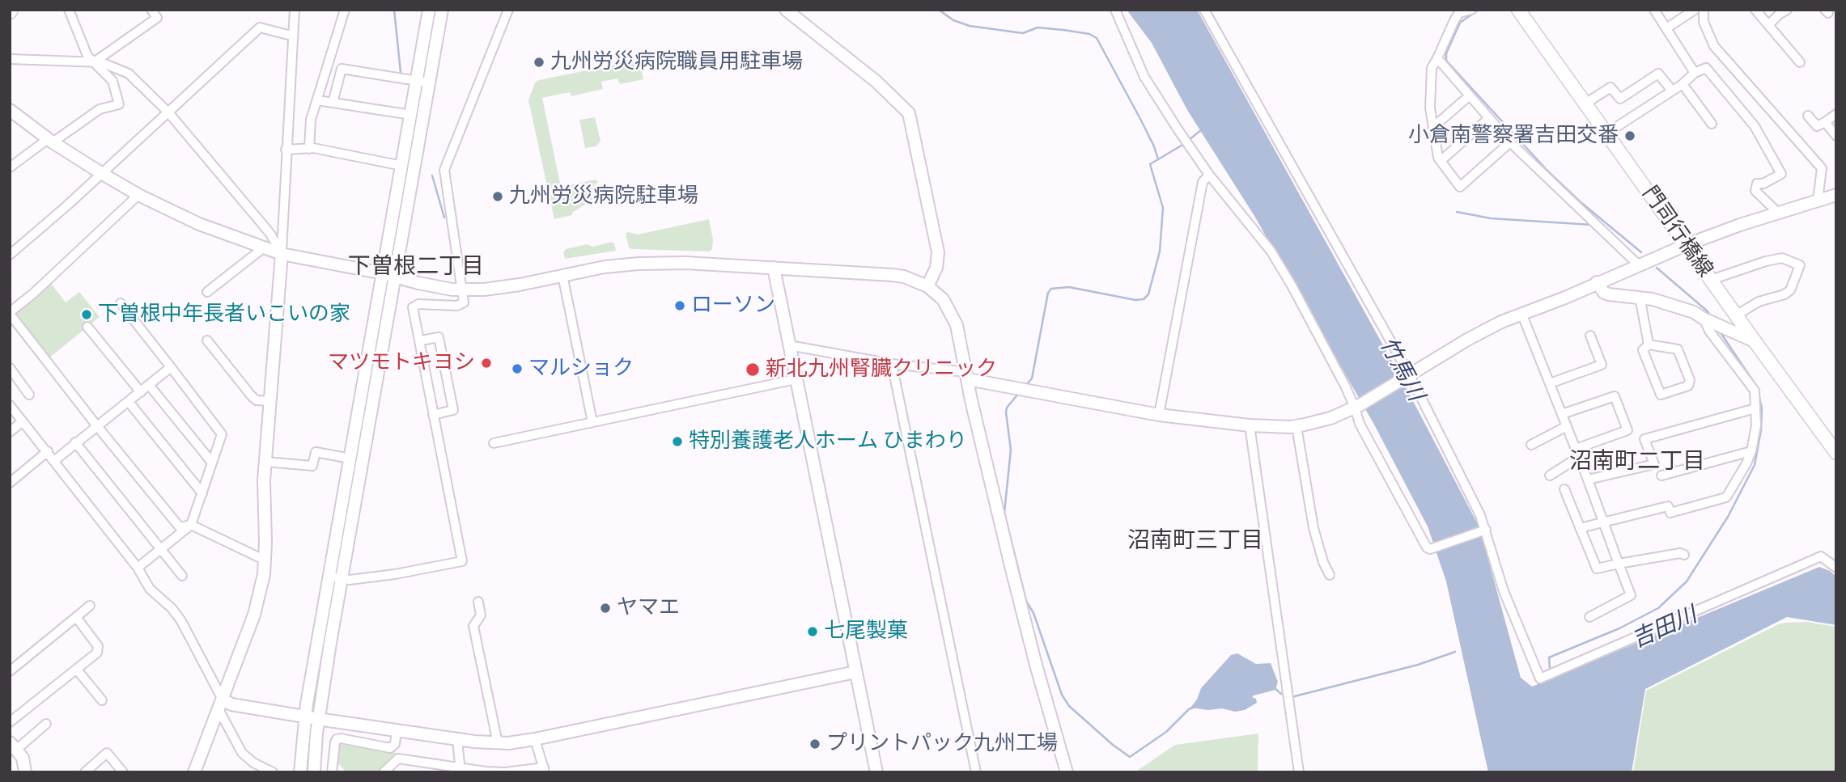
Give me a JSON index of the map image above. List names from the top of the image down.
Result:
{
  "streets": {
    "main road": ["門司行橋線"]
  },
  "districts": ["下曽根二丁目", "沼南町二丁目", "沼南町三丁目"],
  "water": ["竹馬川", "吉田川"],
  "places": [
    "九州労災病院職員用駐車場",
    "小倉南警察署吉田交番",
    "九州労災病院駐車場",
    "ローソン",
    "下曽根中年長者いこいの家",
    "マツモトキヨシ",
    "マルショク",
    "新北九州腎臓クリニック",
    "特別養護老人ホーム ひまわり",
    "ヤマエ",
    "七尾製菓",
    "プリントパック九州工場"
  ]
}
